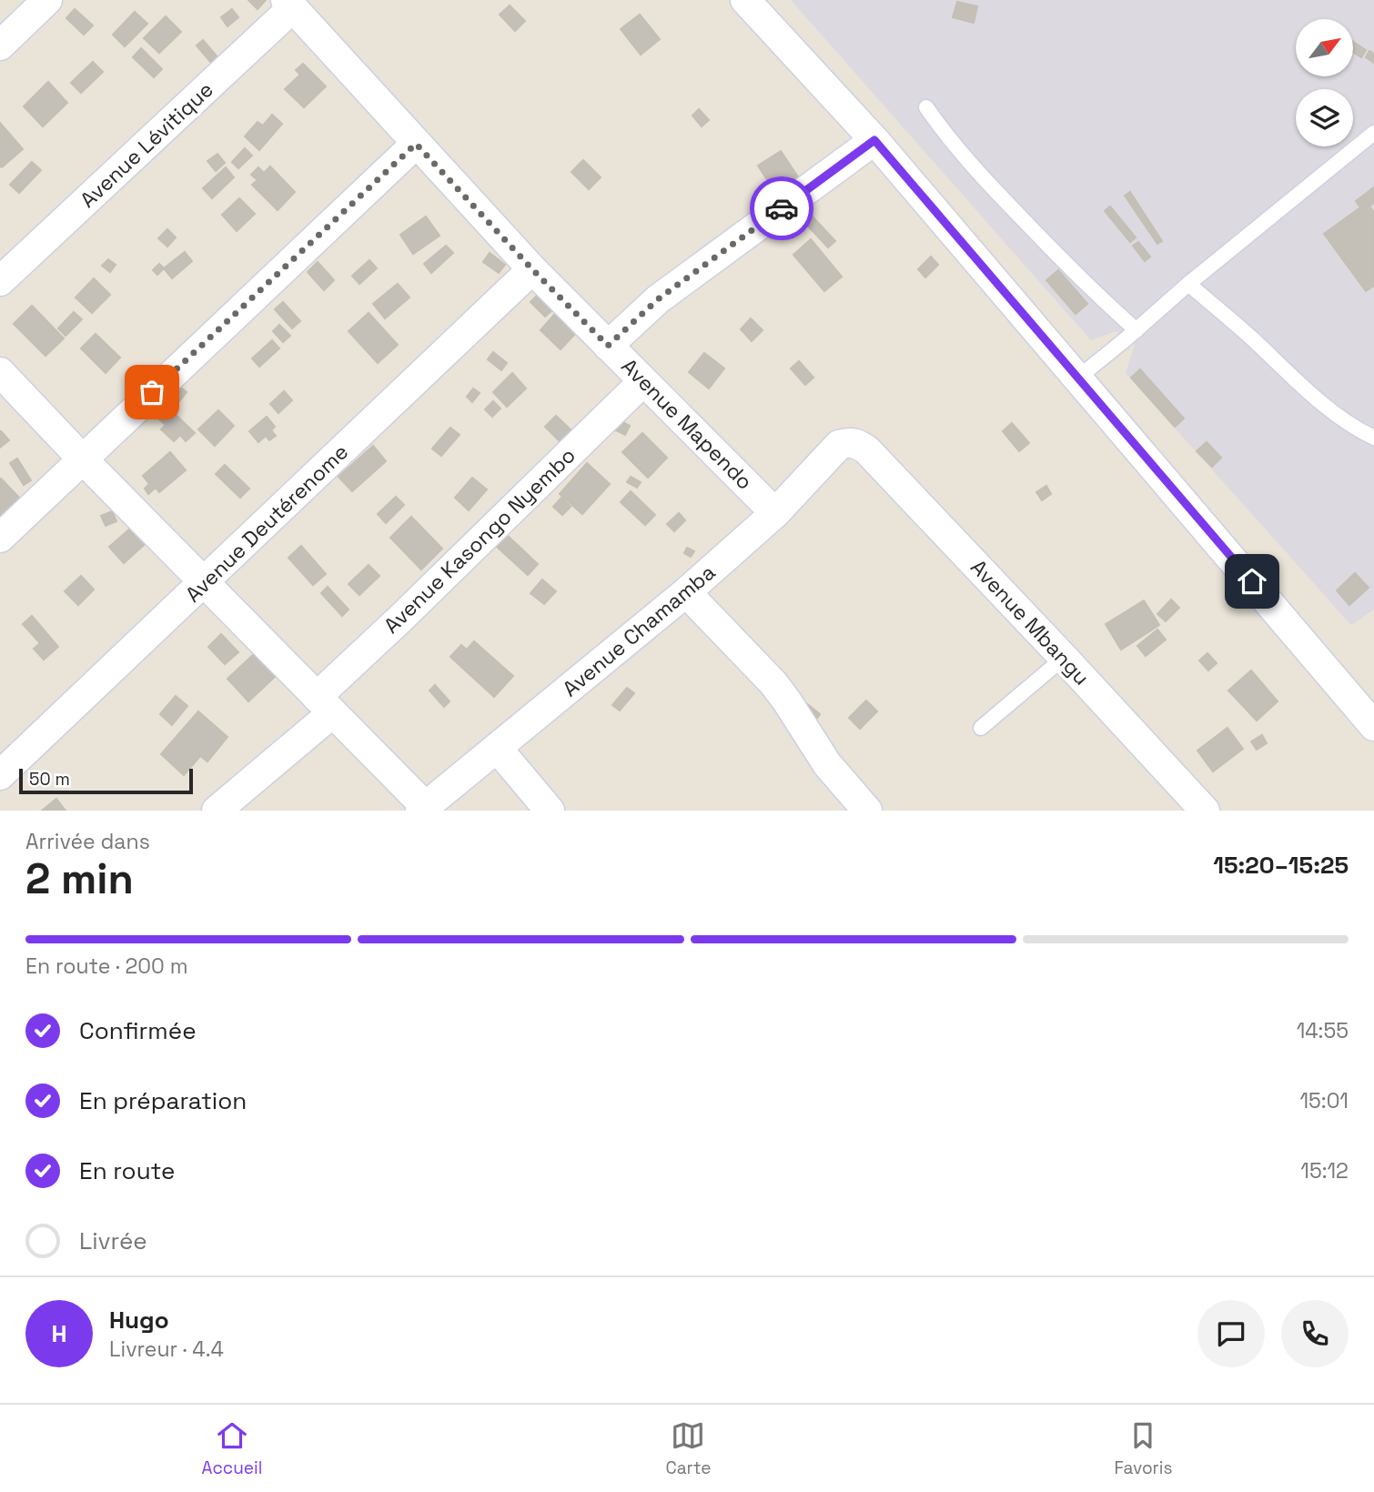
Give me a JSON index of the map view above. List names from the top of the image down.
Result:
{
  "streets": {
    "street": [
      "Avenue Lévitique",
      "Avenue Mapendo",
      "Avenue Deutérenome",
      "Avenue Kasongo Nyembo",
      "Avenue Mbangu",
      "Avenue Chamamba"
    ]
  },
  "crossings": [
    ["Avenue Lévitique", "Avenue Mapendo"],
    ["Avenue Mapendo", "Avenue Deutérenome"],
    ["Avenue Mapendo", "Avenue Kasongo Nyembo"],
    ["Avenue Mapendo", "Avenue Chamamba"],
    ["Avenue Mbangu", "Avenue Chamamba"]
  ],
  "scale_bar": "50 m",
  "north": "top right",
  "page": {
    "scale": "50 m",
    "heading": ["2 min", "Arrivée dans", "15:20–15:25"],
    "panel": ["Hugo", "Livreur · 4.4"],
    "bar": "En route · 200 m",
    "list": [
      ["Confirmée", "14:55"],
      ["En préparation", "15:01"],
      ["En route", "15:12"],
      "Livrée"
    ],
    "round": "H",
    "tabs": ["Accueil", "Carte", "Favoris"]
  }
}
